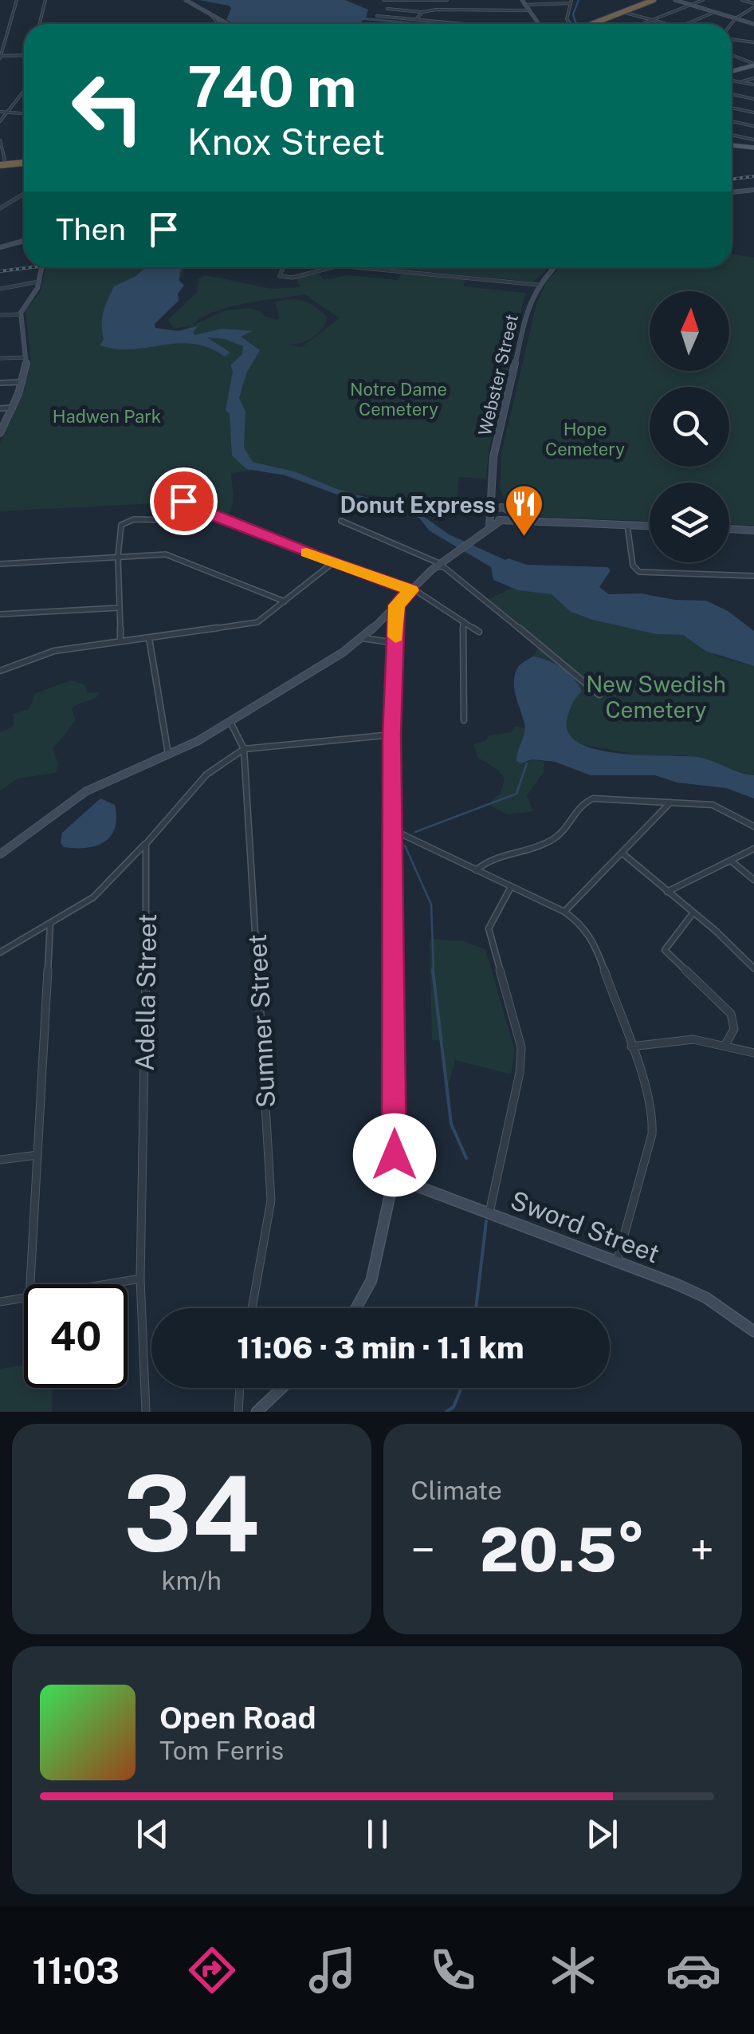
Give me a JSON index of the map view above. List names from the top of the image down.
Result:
{
  "streets": {
    "street": [
      "Webster Street",
      "Adella Street",
      "Sumner Street",
      "Sword Street"
    ]
  },
  "parks": [
    "Notre Dame Cemetery",
    "Hadwen Park",
    "Hope Cemetery",
    "New Swedish Cemetery"
  ],
  "places": {
    "restaurant": ["Donut Express"]
  },
  "north": "top",
  "page": {
    "turn": ["740 m", "Knox Street"],
    "then": "Then",
    "limit": "40",
    "trip": "11:06 · 3 min · 1.1 km",
    "tile": [
      ["34", "km/h"],
      "Climate"
    ],
    "heat": ["−", "20.5°", "+"],
    "song": ["Open Road", "Tom Ferris"],
    "tabs": "11:03"
  }
}
